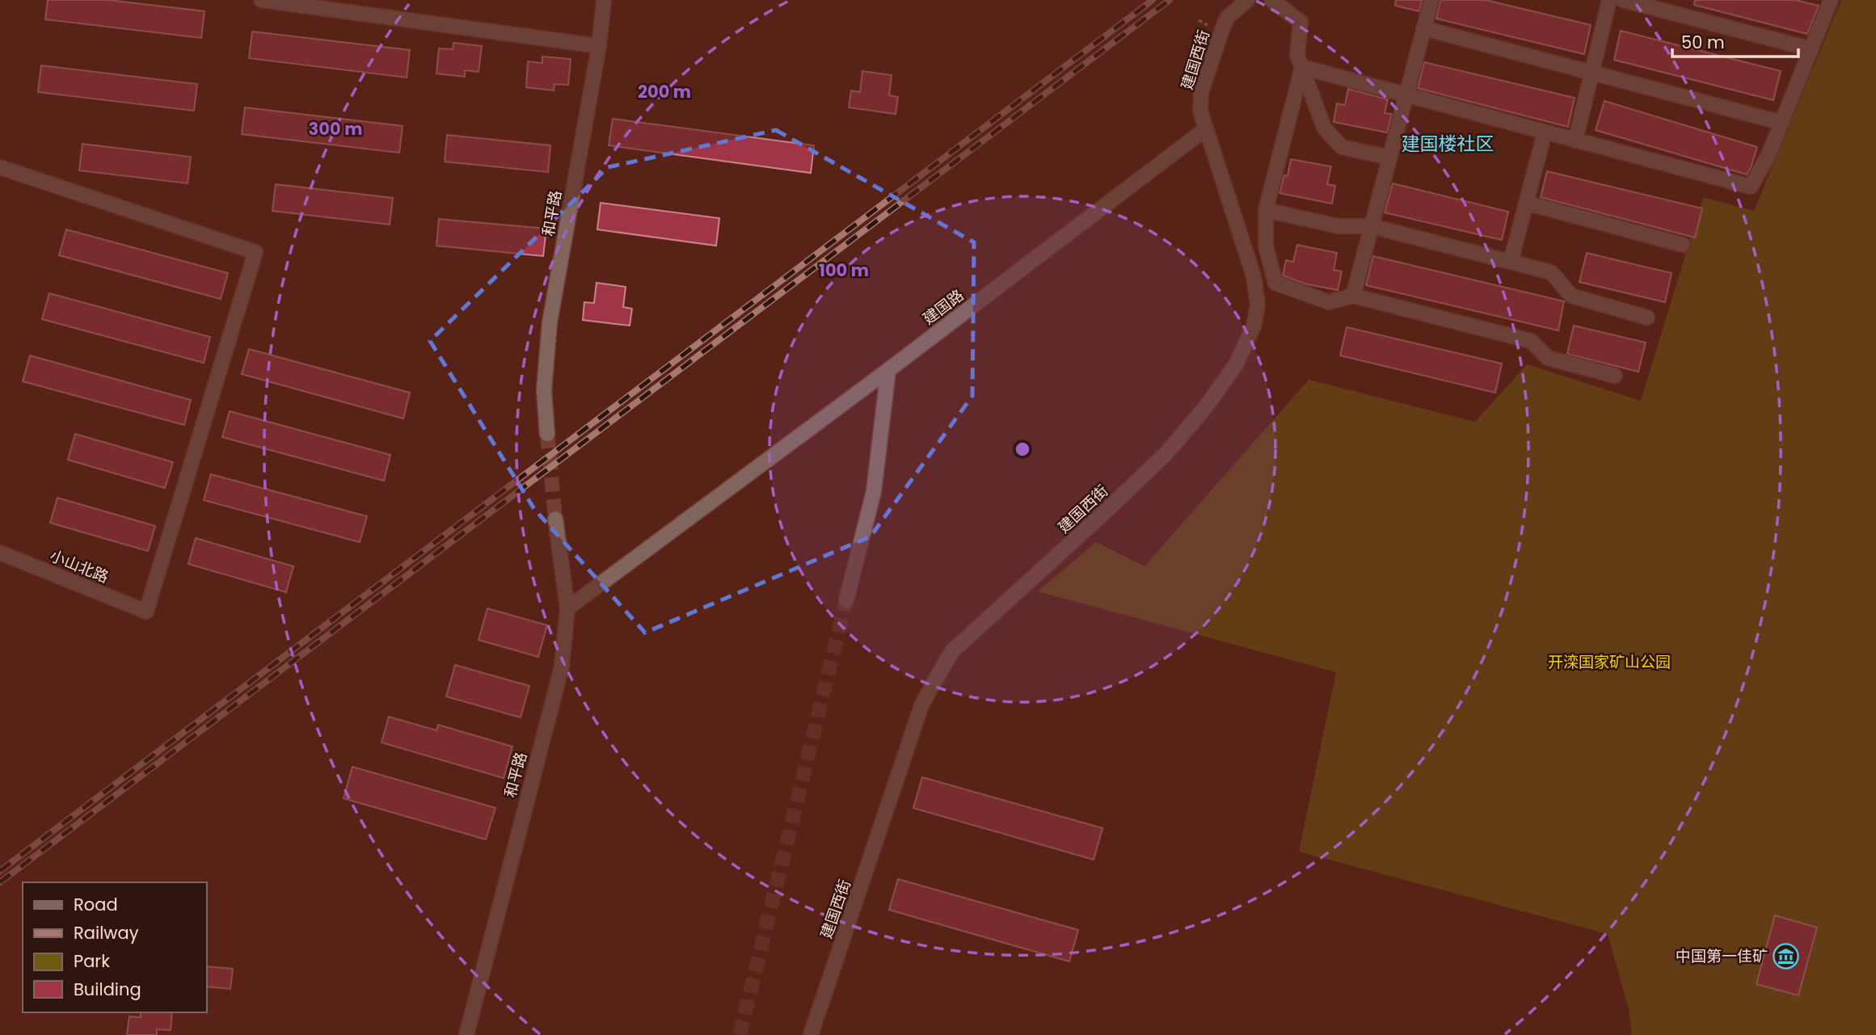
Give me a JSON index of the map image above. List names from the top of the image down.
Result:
{
  "streets": {
    "street": [
      "建国西街",
      "和平路",
      "建国路",
      "小山北路"
    ]
  },
  "crossings": [
    ["建国西街", "建国路"],
    ["和平路", "建国路"]
  ],
  "districts": ["建国楼社区"],
  "parks": ["开滦国家矿山公园"],
  "places": {
    "museum": ["中国第一佳矿"]
  },
  "legend": [
    "Road",
    "Railway",
    "Park",
    "Building"
  ],
  "scale_bar": "50 m",
  "rings": ["200 m", "300 m", "100 m"]
}
